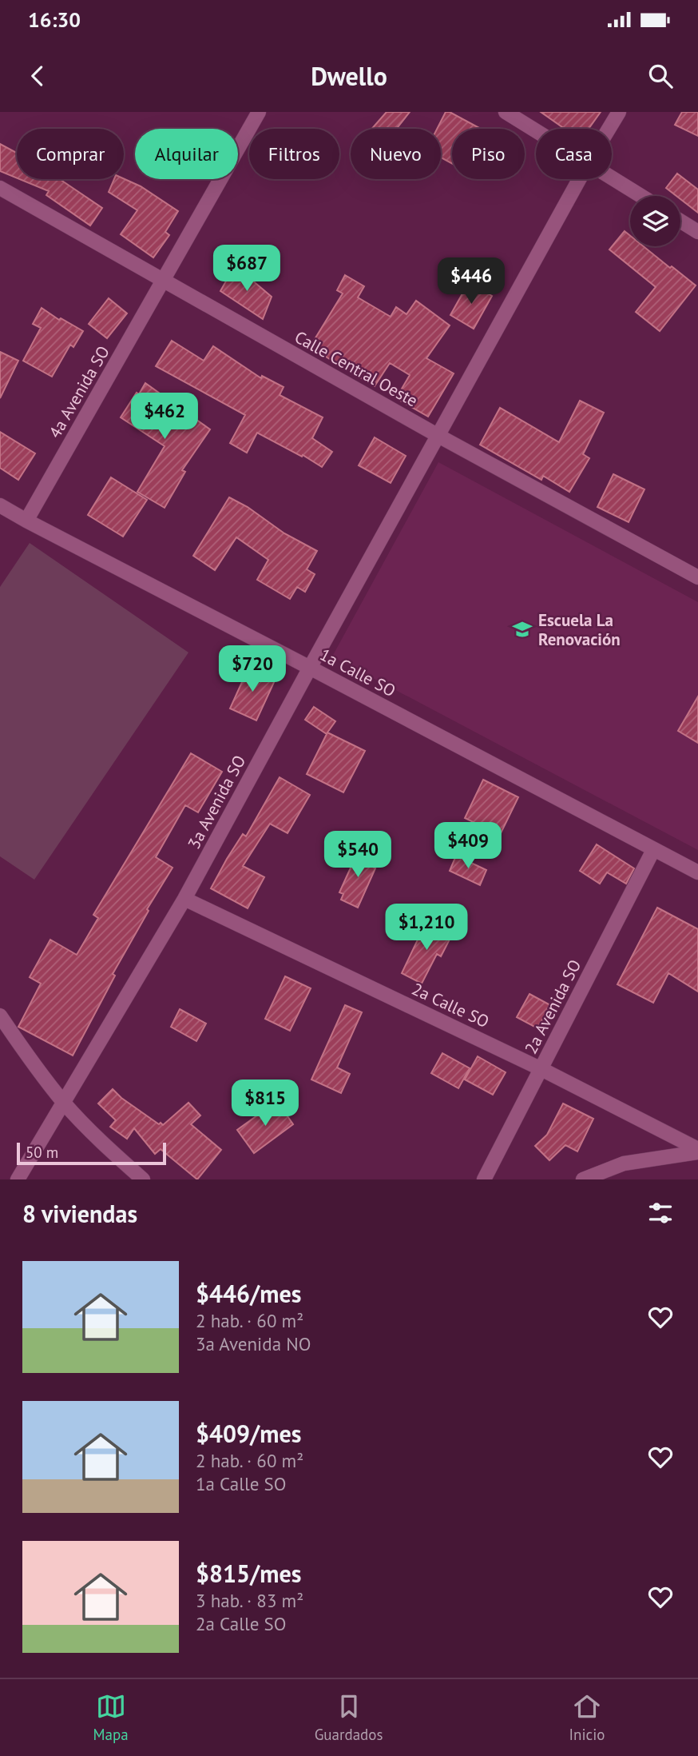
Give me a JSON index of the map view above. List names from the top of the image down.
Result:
{
  "streets": {
    "street": [
      "Calle Central Oeste",
      "4a Avenida SO",
      "1a Calle SO",
      "3a Avenida SO",
      "2a Calle SO",
      "2a Avenida SO"
    ]
  },
  "crossings": [
    ["Calle Central Oeste", "4a Avenida SO"],
    ["Calle Central Oeste", "3a Avenida SO"],
    ["4a Avenida SO", "1a Calle SO"],
    ["1a Calle SO", "3a Avenida SO"],
    ["1a Calle SO", "2a Avenida SO"],
    ["3a Avenida SO", "2a Calle SO"],
    ["2a Calle SO", "2a Avenida SO"]
  ],
  "places": {
    "school or university": ["Escuela La Renovación"]
  },
  "scale_bar": "50 m",
  "page": {
    "status": "16:30",
    "header": "Dwello",
    "chip": [
      "Comprar",
      "Alquilar",
      "Filtros",
      "Nuevo",
      "Piso",
      "Casa"
    ],
    "price": [
      "$687",
      "$446",
      "$462",
      "$720",
      "$409",
      "$540",
      "$1,210",
      "$815"
    ],
    "scale": "50 m",
    "heading": "8 viviendas",
    "list": [
      {
        "name": "$446/mes",
        "note": "2 hab. · 60 m² · 3a Avenida NO"
      },
      {
        "name": "$409/mes",
        "note": "2 hab. · 60 m² · 1a Calle SO"
      },
      {
        "name": "$815/mes",
        "note": "3 hab. · 83 m² · 2a Calle SO"
      }
    ],
    "tabs": ["Mapa", "Guardados", "Inicio"]
  }
}
